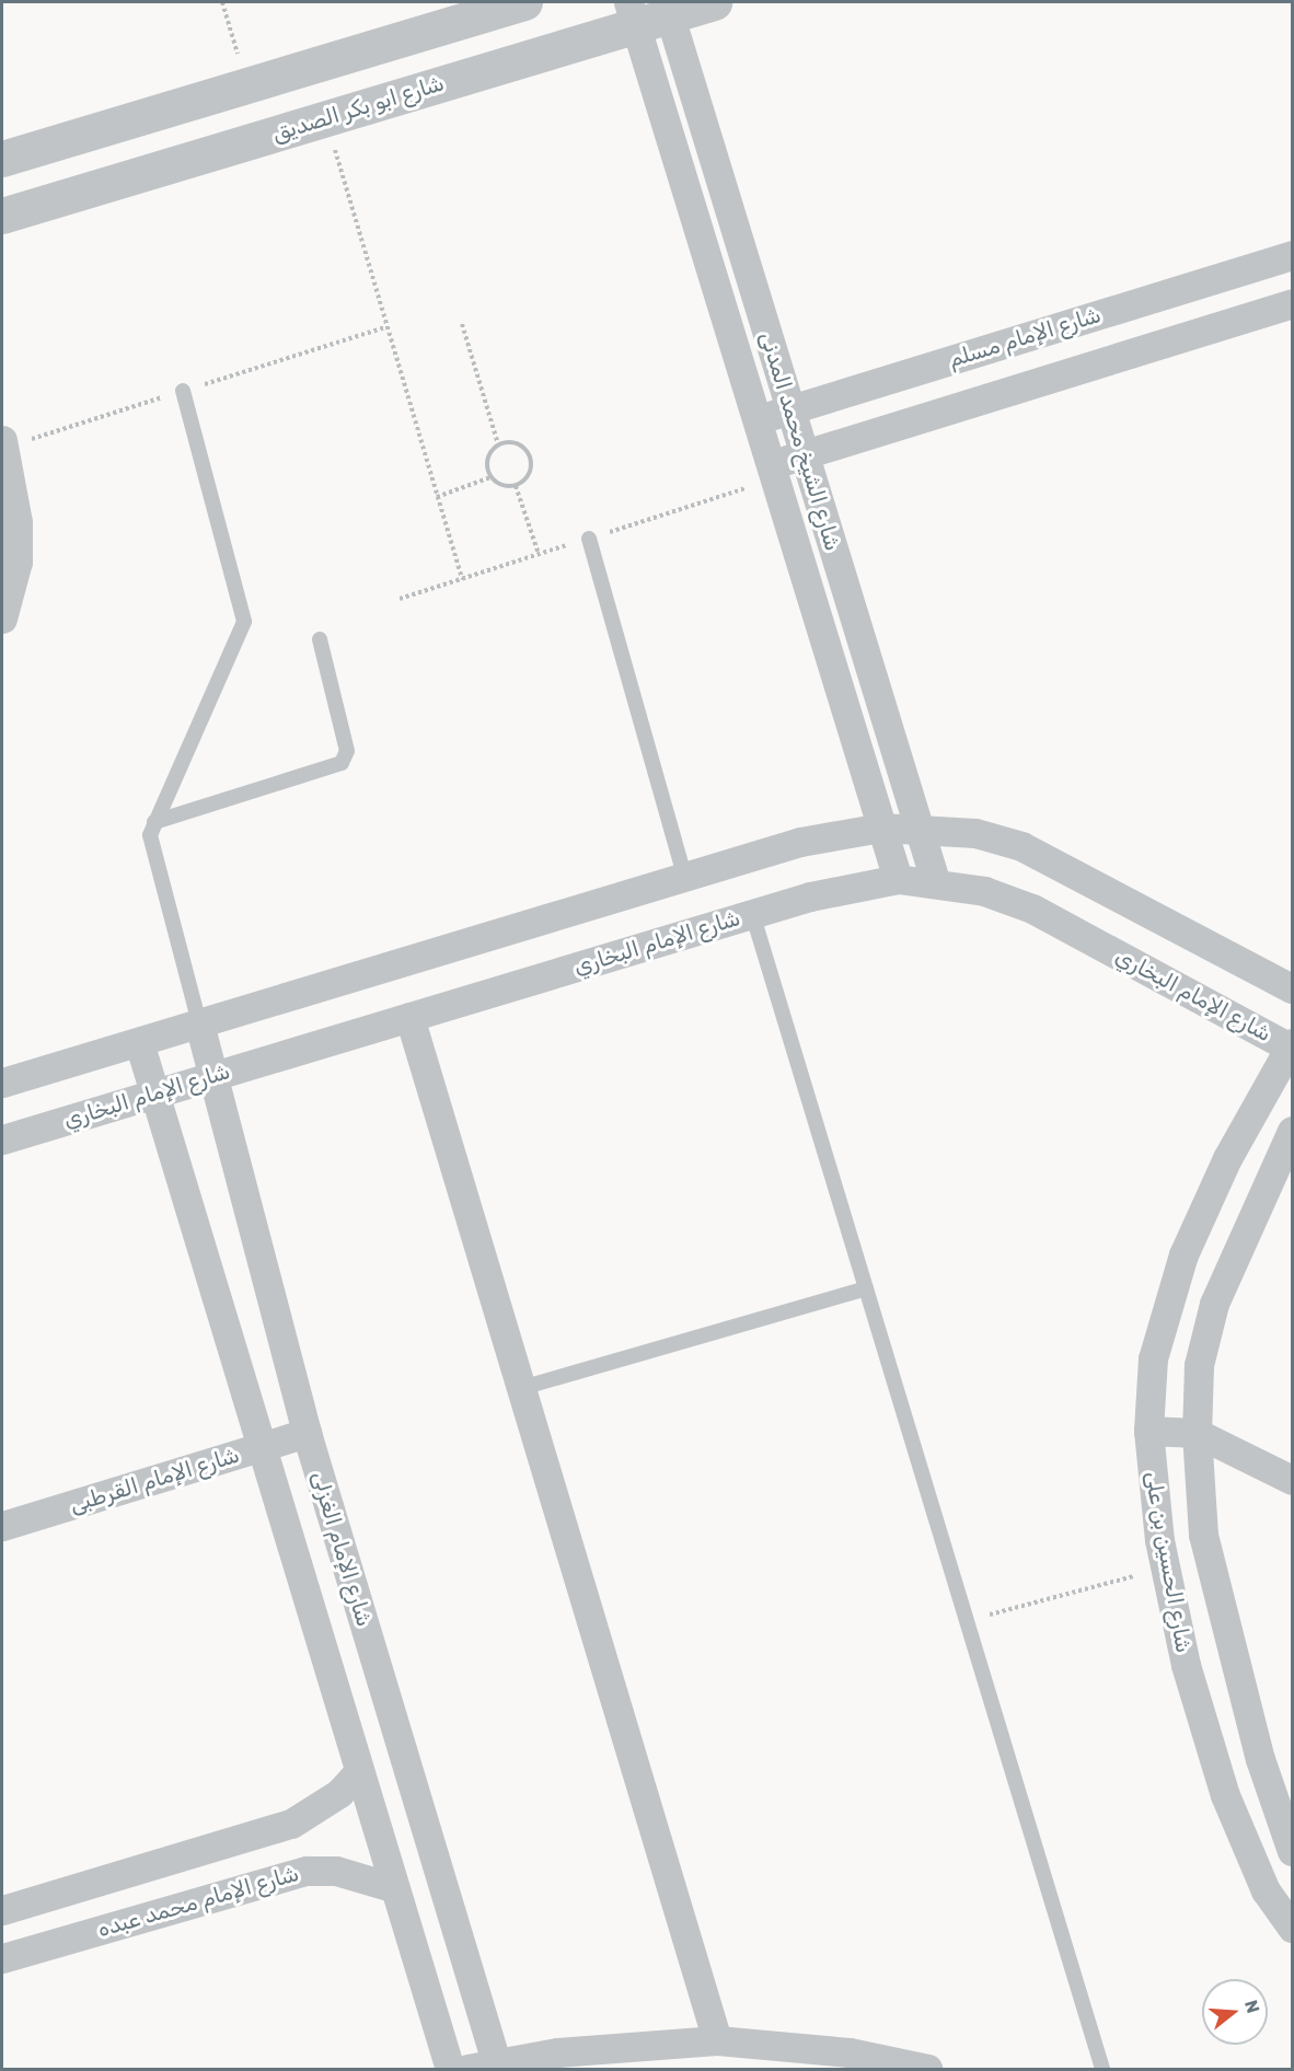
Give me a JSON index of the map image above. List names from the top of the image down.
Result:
{
  "streets": {
    "street": [
      "شارع ابو بكر الصديق",
      "شارع الإمام مسلم",
      "شارع الشيخ محمد المدنى",
      "شارع الإمام البخاري",
      "شارع الإمام القرطبى",
      "شارع الإمام الغزلى",
      "شارع الحسين بن على",
      "شارع الإمام محمد عبده"
    ]
  },
  "crossings": [
    ["شارع ابو بكر الصديق", "شارع الشيخ محمد المدنى"],
    ["شارع الإمام مسلم", "شارع الشيخ محمد المدنى"],
    ["شارع الشيخ محمد المدنى", "شارع الإمام البخاري"],
    ["شارع الإمام البخاري", "شارع الإمام الغزلى"],
    ["شارع الإمام البخاري", "شارع الحسين بن على"],
    ["شارع الإمام القرطبى", "شارع الإمام الغزلى"]
  ],
  "north": "right"
}
